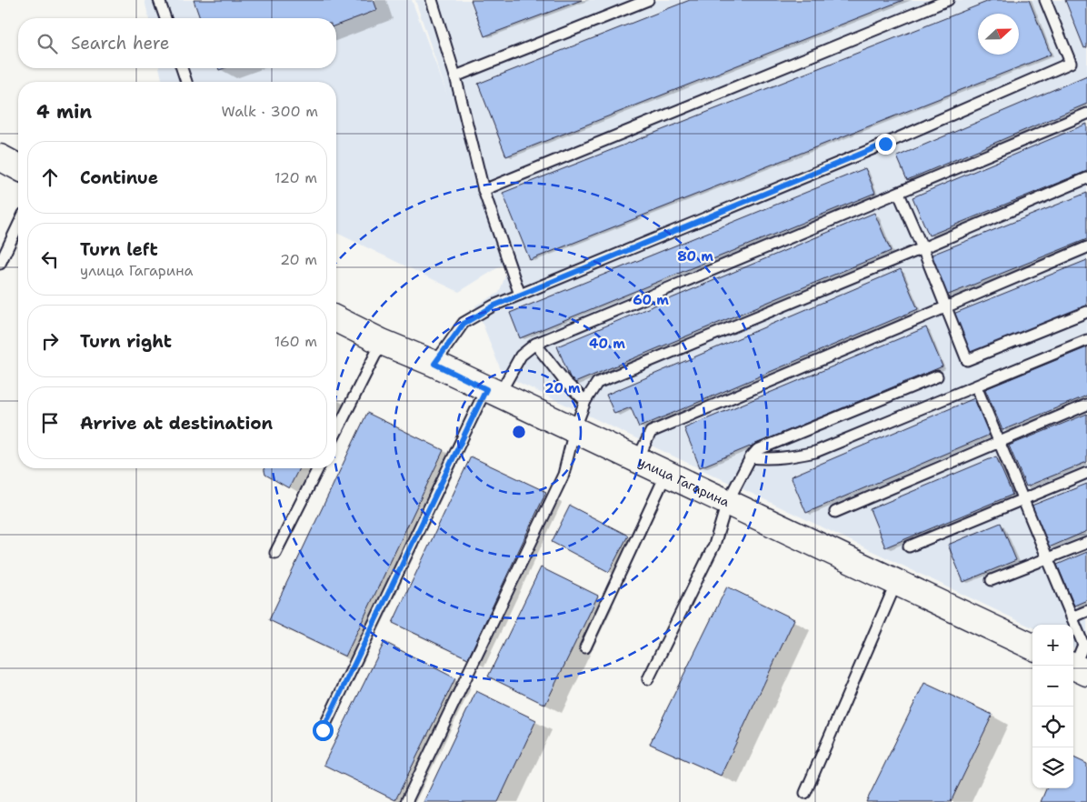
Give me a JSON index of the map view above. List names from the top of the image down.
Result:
{
  "streets": {
    "street": ["улица Гагарина"]
  },
  "north": "right",
  "page": {
    "search": "Search here",
    "heading": ["4 min", "Walk · 300 m"],
    "list": [
      ["Continue", "120 m"],
      ["Turn left", "улица Гагарина", "20 m"],
      ["Turn right", "160 m"],
      "Arrive at destination"
    ],
    "map_buttons": ["+", "−"]
  },
  "rings": [
    "80 m",
    "60 m",
    "40 m",
    "20 m"
  ]
}
